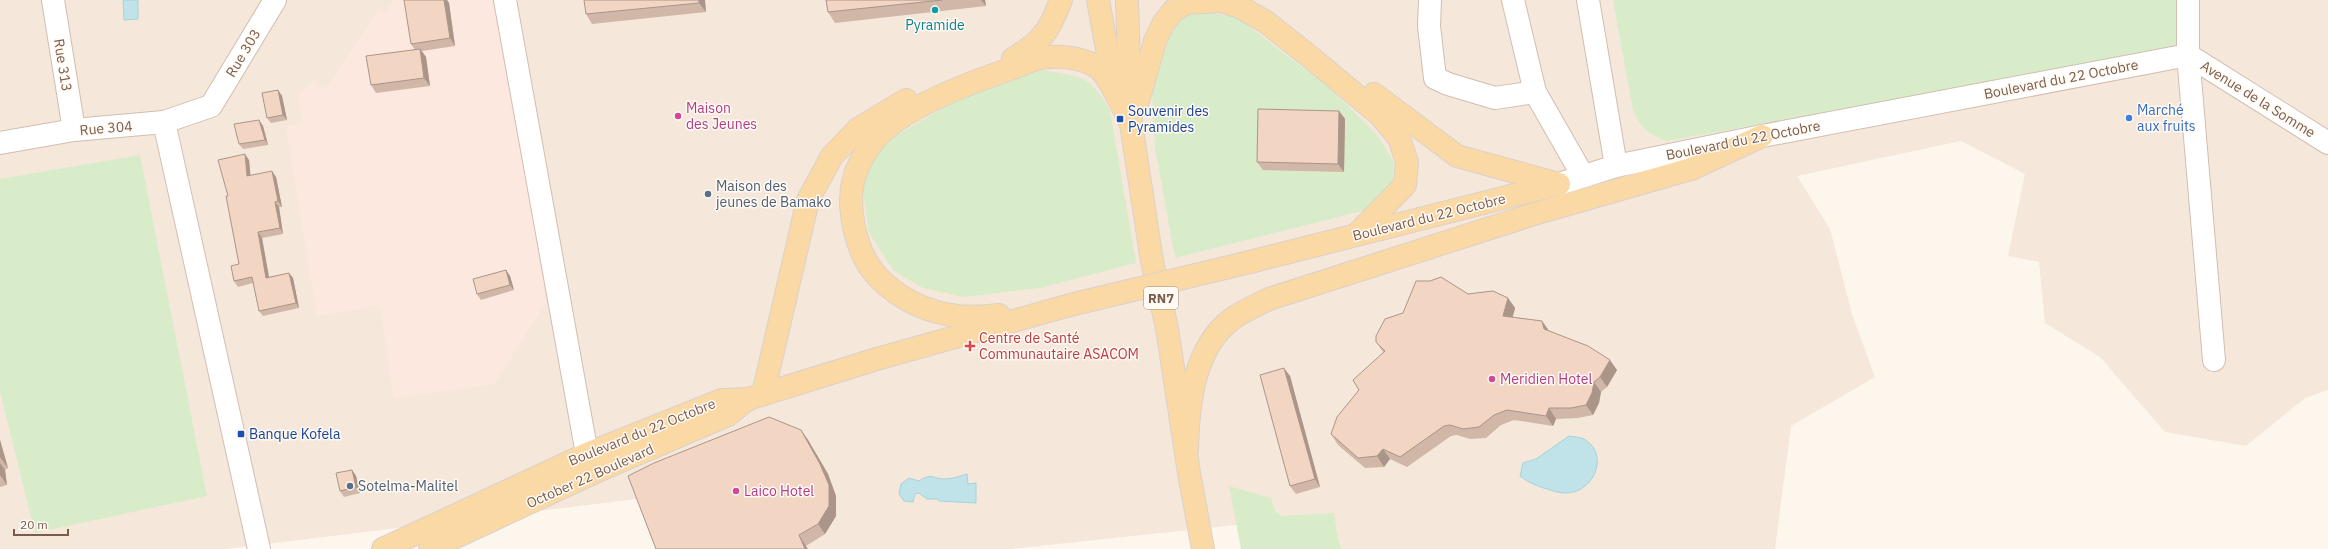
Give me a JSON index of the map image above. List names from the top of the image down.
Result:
{
  "streets": {
    "main road": ["Boulevard du 22 Octobre", "RN7", "October 22 Boulevard"],
    "street": [
      "Rue 303",
      "Rue 313",
      "Avenue de la Somme",
      "Rue 304"
    ]
  },
  "crossings": [
    ["Rue 303", "Rue 304"],
    ["Rue 313", "Rue 304"],
    ["Boulevard du 22 Octobre", "Avenue de la Somme"],
    ["Boulevard du 22 Octobre", "October 22 Boulevard"]
  ],
  "places": {
    "other": [
      "Pyramide",
      "Maison des Jeunes",
      "Marché aux fruits",
      "Maison des jeunes de Bamako",
      "Meridien Hotel",
      "Sotelma-Malitel",
      "Laico Hotel"
    ],
    "transit": ["Souvenir des Pyramides", "Banque Kofela"],
    "health": ["Centre de Santé Communautaire ASACOM"]
  },
  "scale_bar": "20 m"
}
